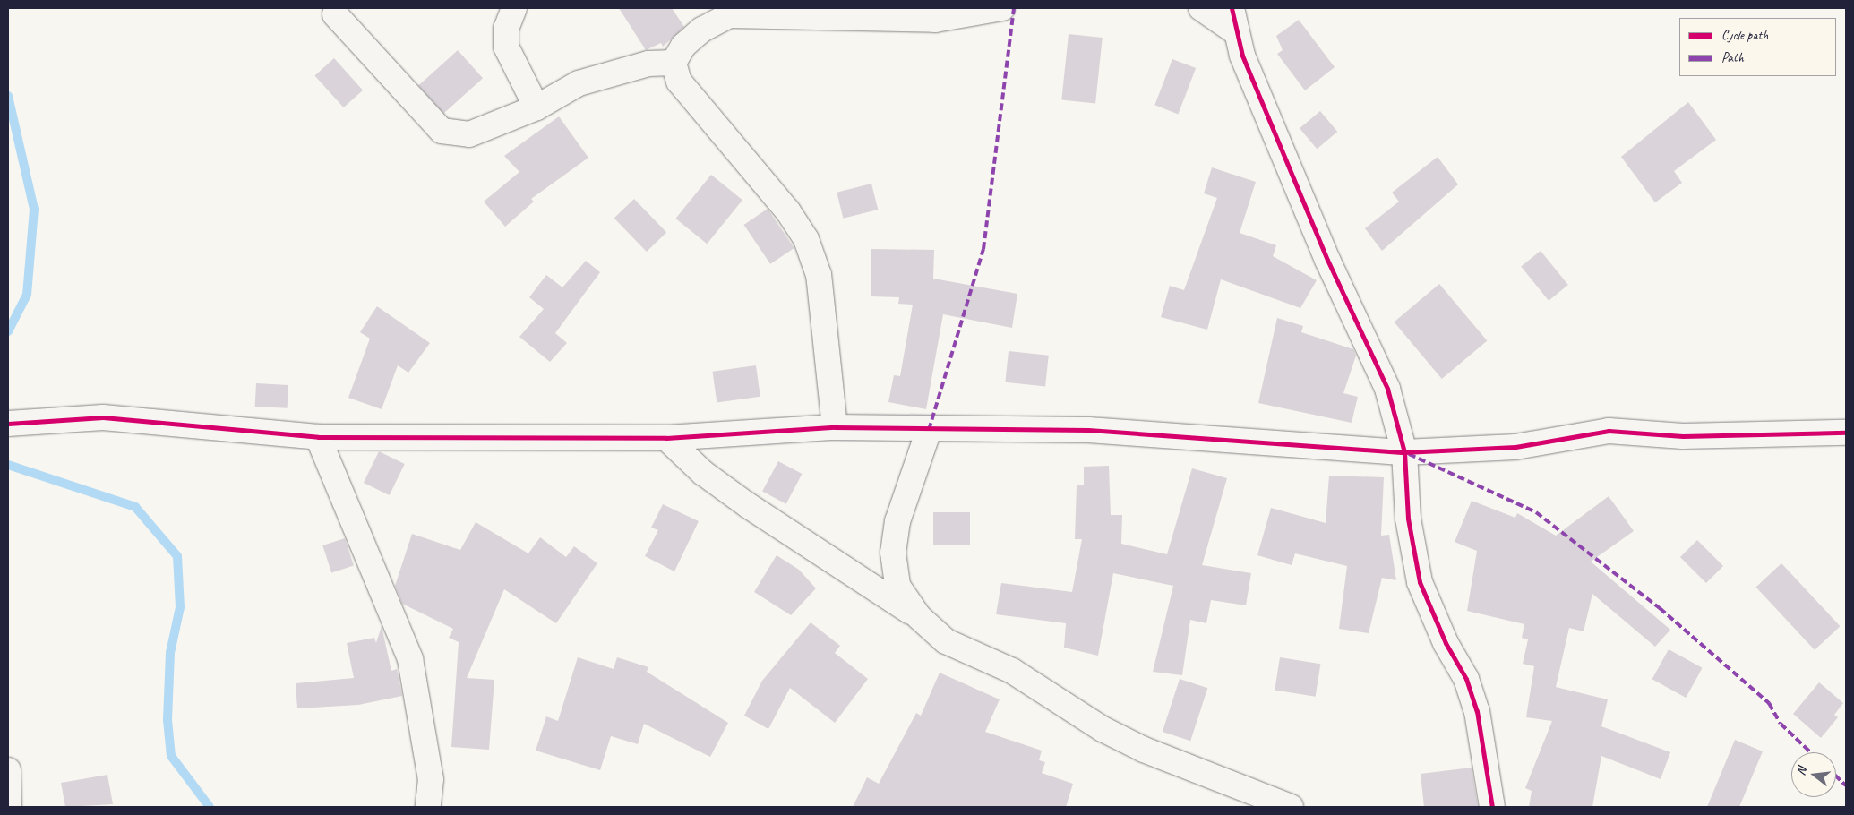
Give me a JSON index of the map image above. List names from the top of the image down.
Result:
{
  "legend": ["Cycle path", "Path"],
  "north": "left"
}
